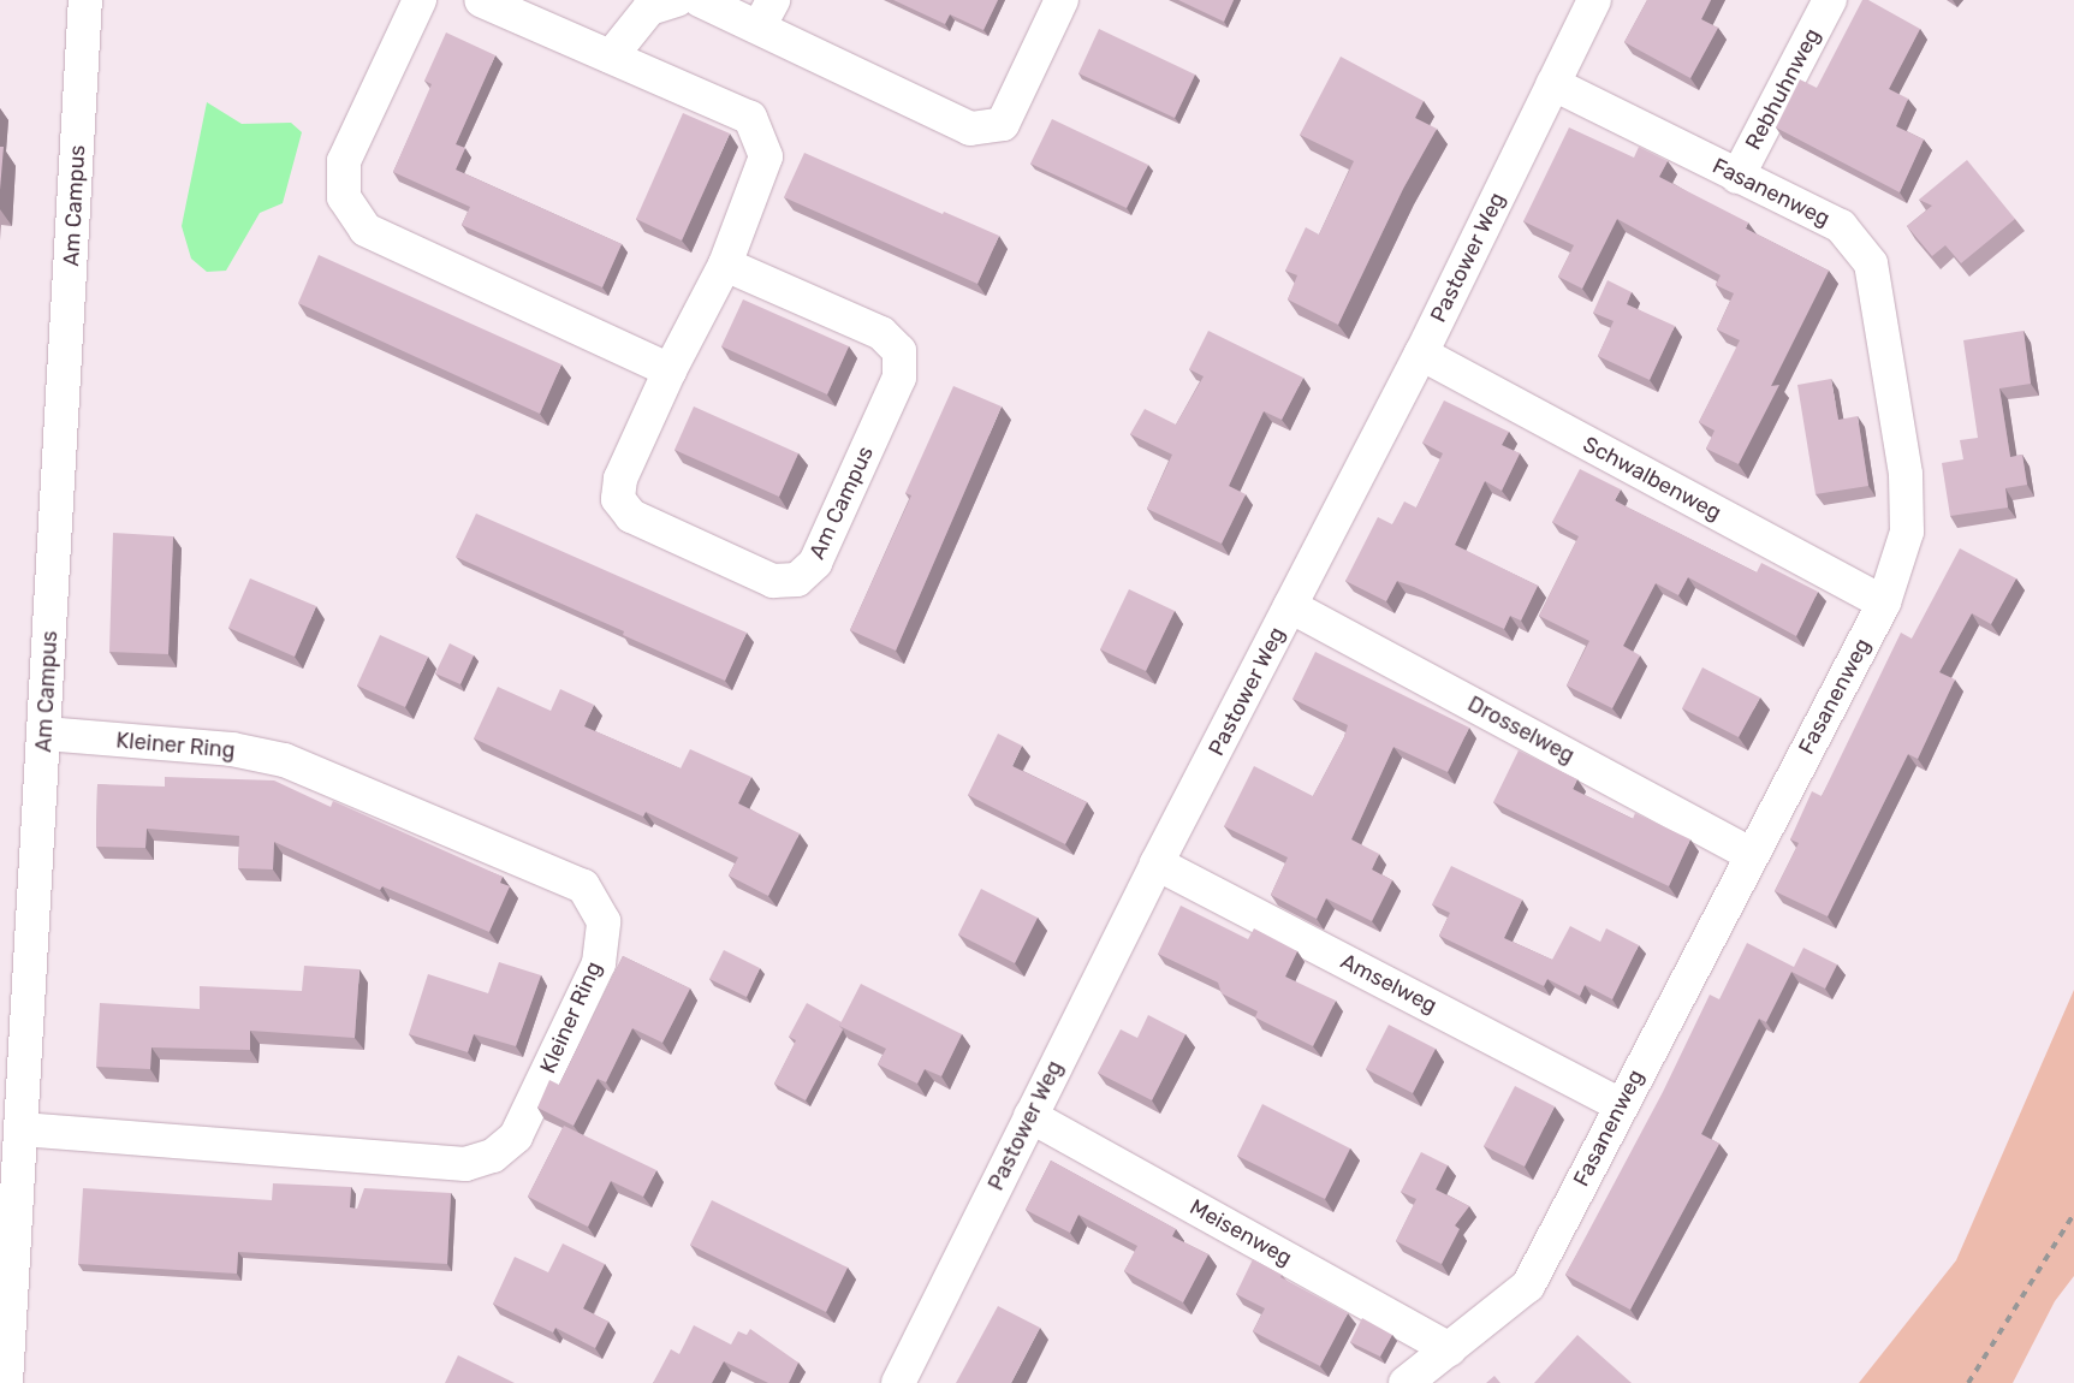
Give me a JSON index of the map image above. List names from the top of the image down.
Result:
{
  "streets": {
    "street": [
      "Rebhuhnweg",
      "Fasanenweg",
      "Am Campus",
      "Pastower Weg",
      "Schwalbenweg",
      "Drosselweg",
      "Kleiner Ring",
      "Amselweg",
      "Meisenweg"
    ]
  },
  "crossings": [
    ["Rebhuhnweg", "Fasanenweg"],
    ["Fasanenweg", "Pastower Weg"],
    ["Fasanenweg", "Schwalbenweg"],
    ["Fasanenweg", "Drosselweg"],
    ["Fasanenweg", "Amselweg"],
    ["Fasanenweg", "Meisenweg"],
    ["Am Campus", "Kleiner Ring"],
    ["Pastower Weg", "Schwalbenweg"],
    ["Pastower Weg", "Drosselweg"],
    ["Pastower Weg", "Amselweg"],
    ["Pastower Weg", "Meisenweg"]
  ]
}
